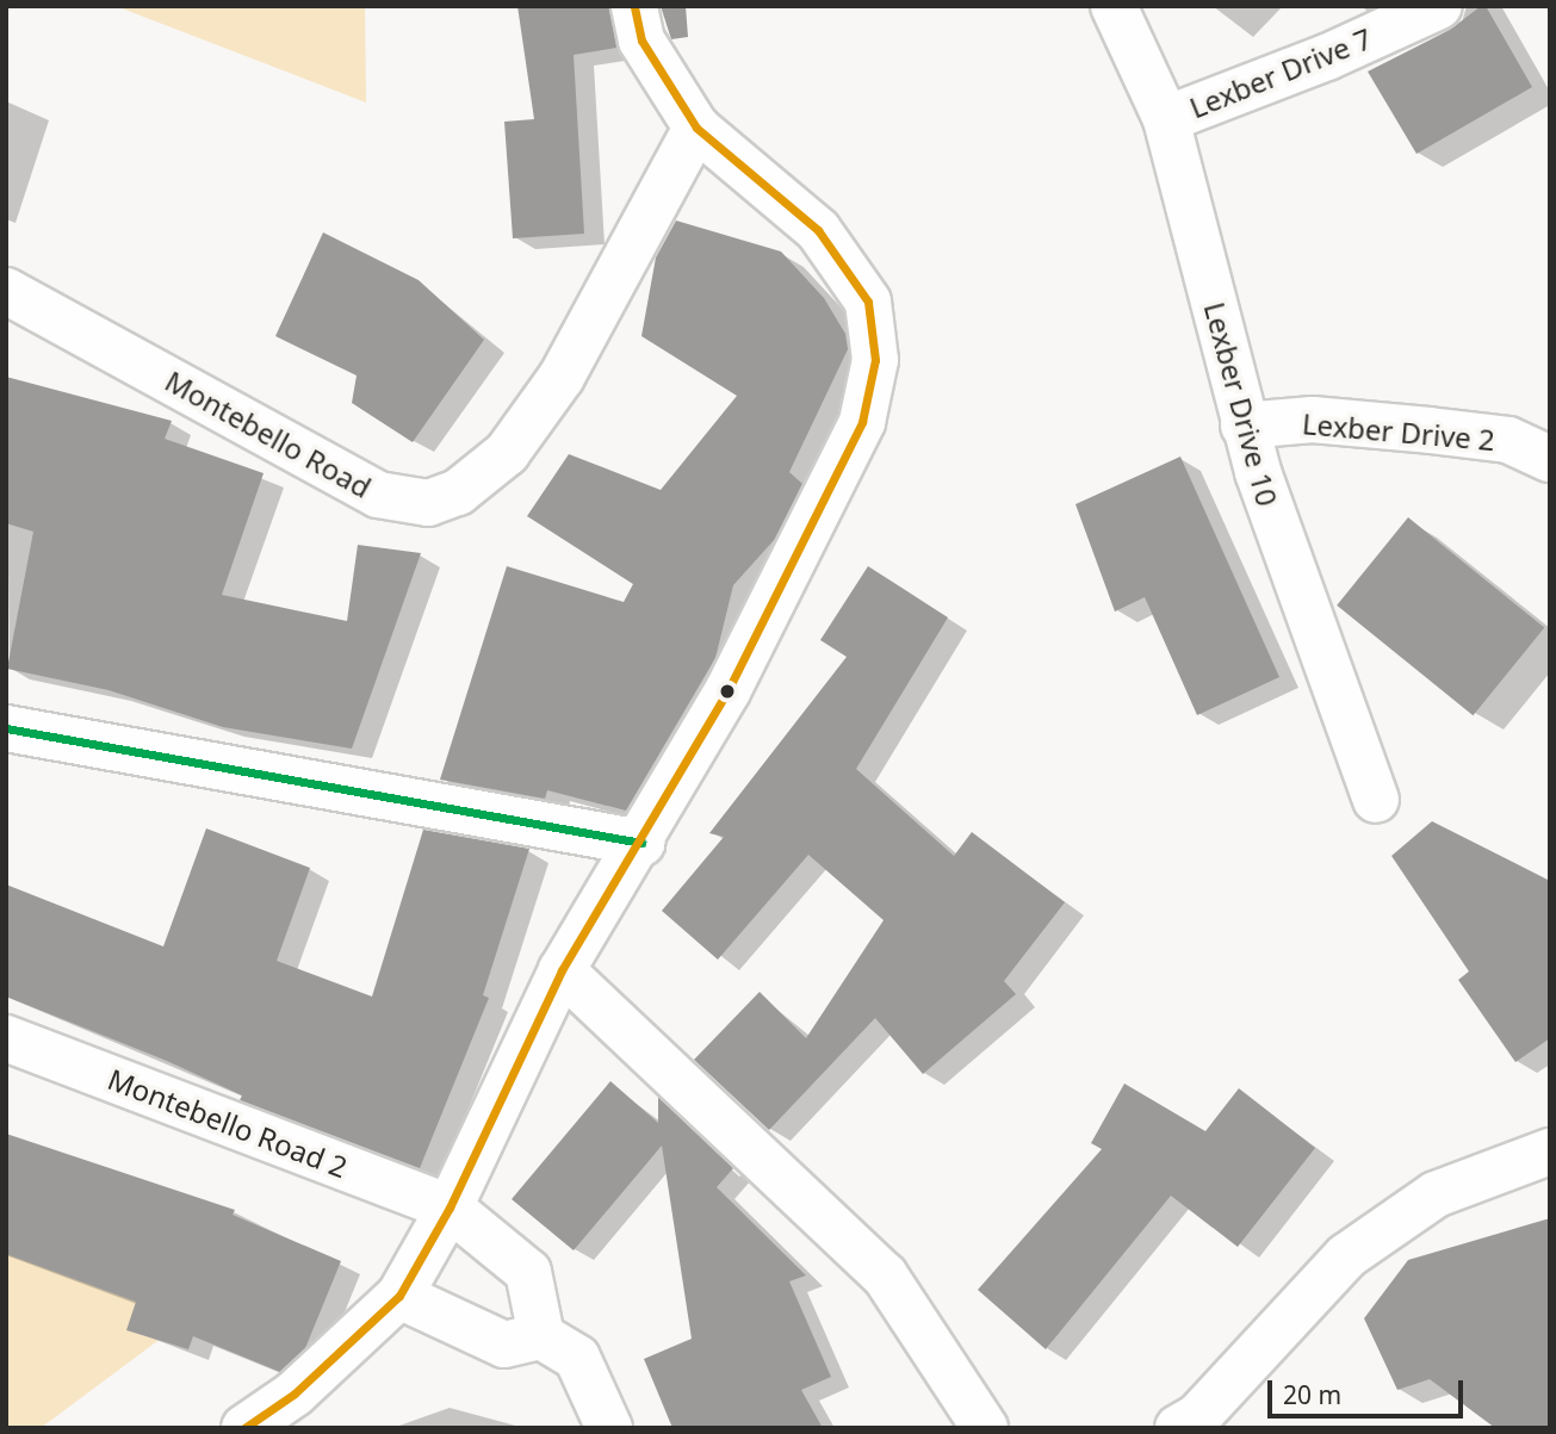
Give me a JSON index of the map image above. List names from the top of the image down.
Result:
{
  "streets": {
    "street": [
      "Lexber Drive 7",
      "Lexber Drive 10",
      "Lexber Drive 2",
      "Montebello Road",
      "Montebello Road 2"
    ]
  },
  "crossings": [
    ["Lexber Drive 7", "Lexber Drive 10"],
    ["Lexber Drive 10", "Lexber Drive 2"]
  ],
  "scale_bar": "20 m"
}
